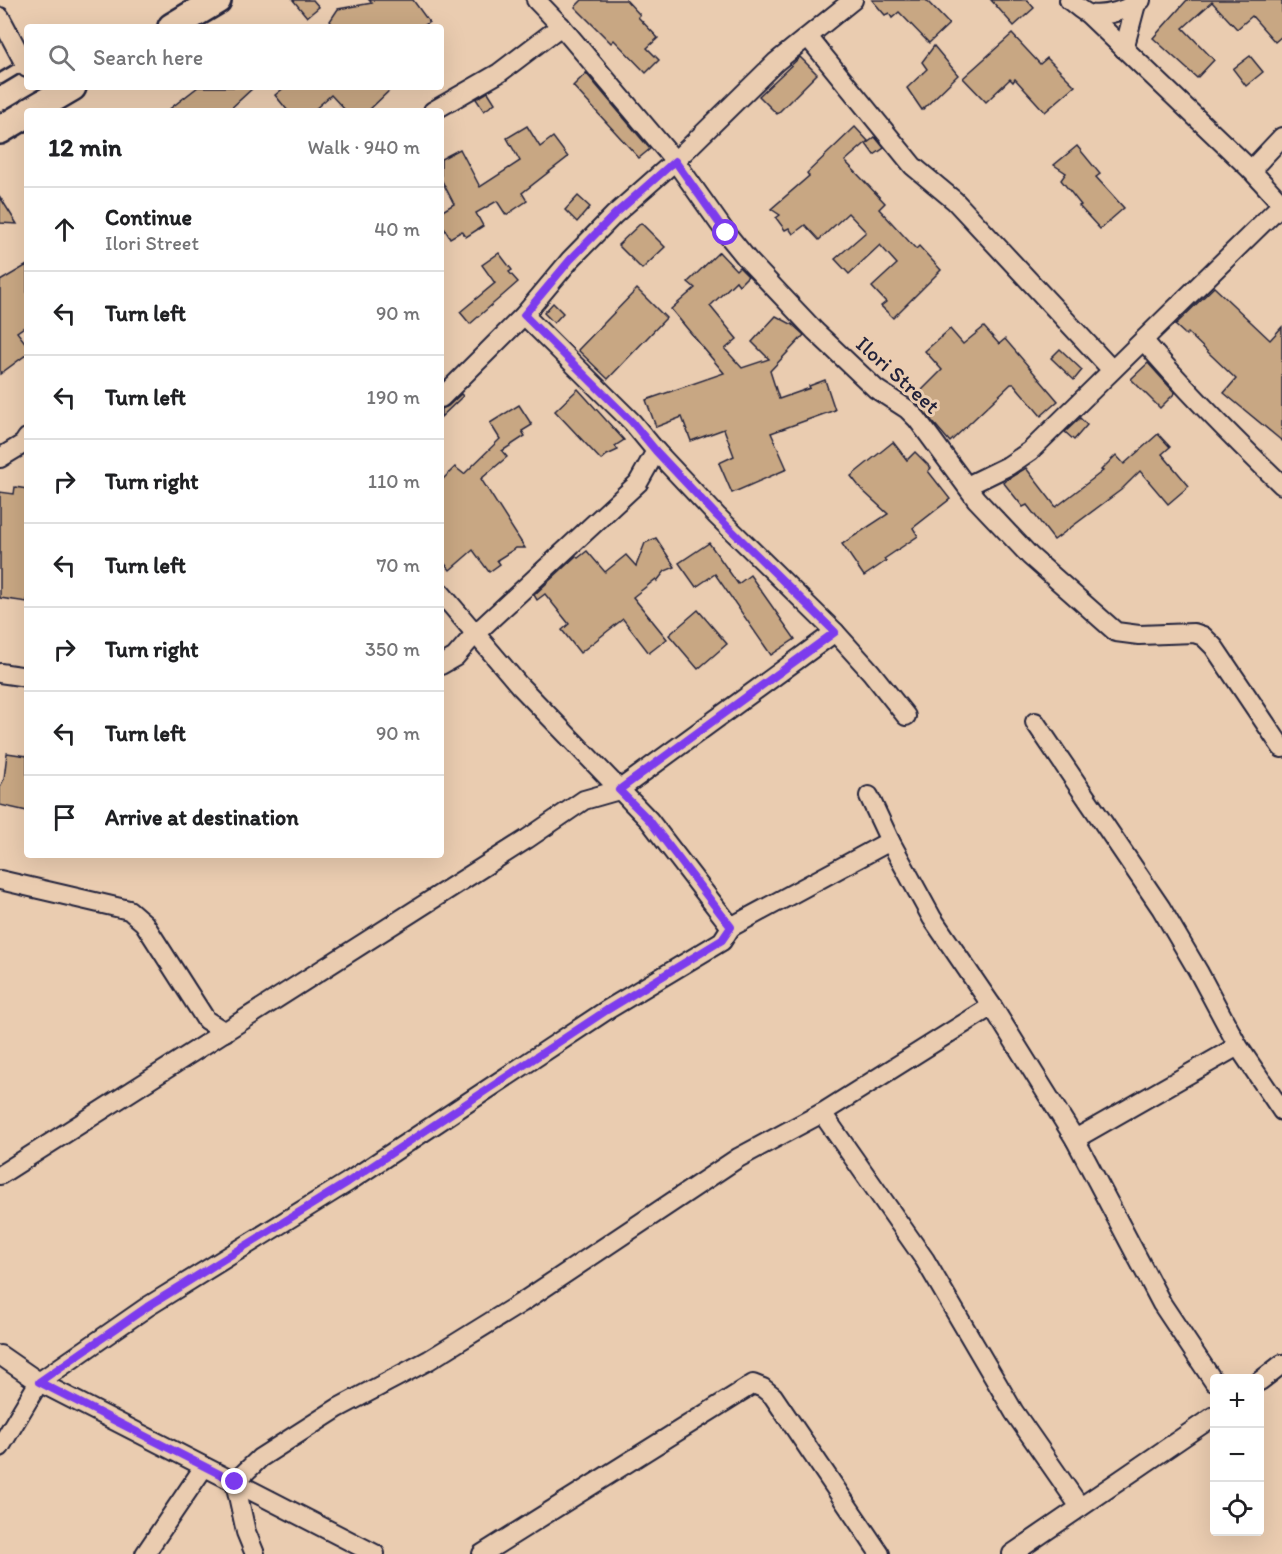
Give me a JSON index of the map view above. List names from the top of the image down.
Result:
{
  "streets": {
    "street": ["Ilori Street"]
  },
  "page": {
    "search": "Search here",
    "heading": ["12 min", "Walk · 940 m"],
    "list": [
      ["Continue", "Ilori Street", "40 m"],
      ["Turn left", "90 m"],
      ["Turn left", "190 m"],
      ["Turn right", "110 m"],
      ["Turn left", "70 m"],
      ["Turn right", "350 m"],
      ["Turn left", "90 m"],
      "Arrive at destination"
    ],
    "map_buttons": ["+", "−"]
  }
}
